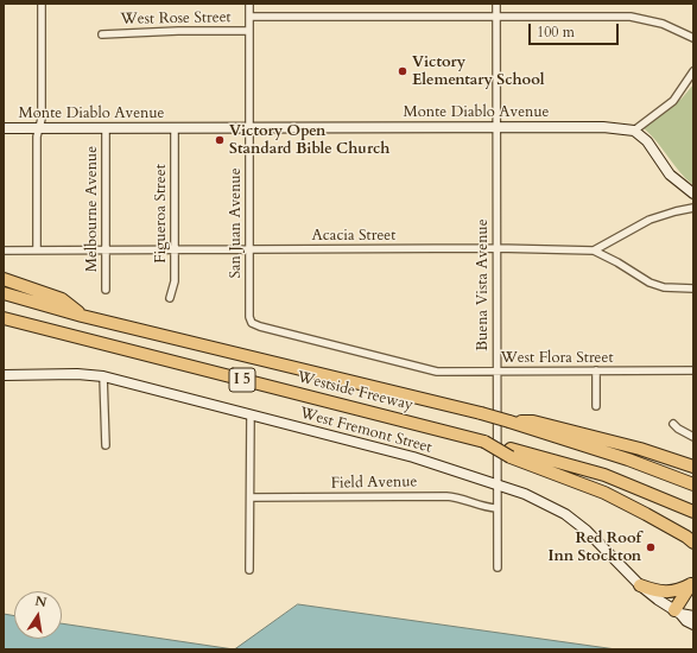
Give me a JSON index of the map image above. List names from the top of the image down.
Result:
{
  "streets": {
    "highway": ["I 5", "Westside Freeway"],
    "street": [
      "West Rose Street",
      "Monte Diablo Avenue",
      "Melbourne Avenue",
      "Figueroa Street",
      "San Juan Avenue",
      "Acacia Street",
      "Buena Vista Avenue",
      "West Flora Street",
      "West Fremont Street",
      "Field Avenue"
    ]
  },
  "crossings": [
    ["West Rose Street", "San Juan Avenue"],
    ["West Rose Street", "Buena Vista Avenue"],
    ["Monte Diablo Avenue", "Melbourne Avenue"],
    ["Monte Diablo Avenue", "Figueroa Street"],
    ["Monte Diablo Avenue", "San Juan Avenue"],
    ["Monte Diablo Avenue", "Buena Vista Avenue"],
    ["Melbourne Avenue", "Acacia Street"],
    ["Figueroa Street", "Acacia Street"],
    ["San Juan Avenue", "Acacia Street"],
    ["San Juan Avenue", "West Flora Street"],
    ["Acacia Street", "Buena Vista Avenue"],
    ["Buena Vista Avenue", "West Flora Street"],
    ["Buena Vista Avenue", "West Fremont Street"],
    ["Buena Vista Avenue", "Field Avenue"]
  ],
  "places": ["Victory Elementary School", "Victory Open Standard Bible Church", "Red Roof Inn Stockton"],
  "scale_bar": "100 m",
  "north": "top"
}
